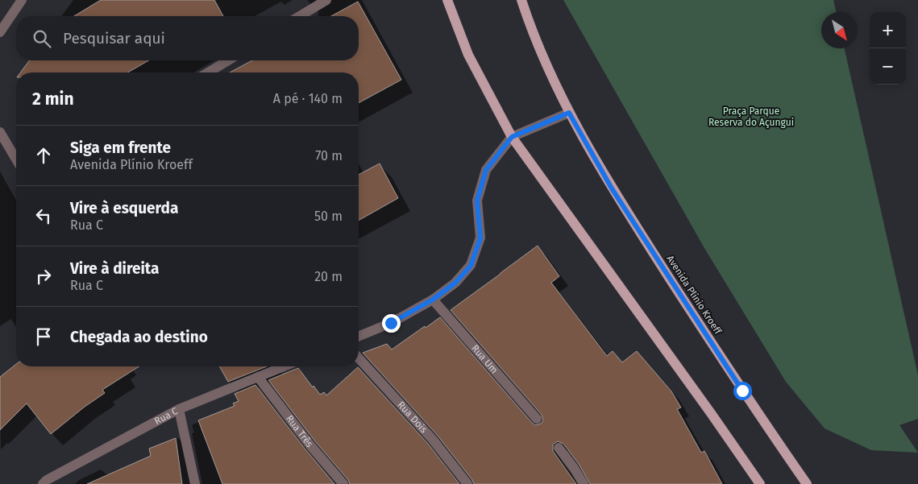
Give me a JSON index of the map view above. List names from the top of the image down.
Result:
{
  "streets": {
    "main road": ["Avenida Plínio Kroeff"],
    "street": [
      "Rua Um",
      "Rua C",
      "Rua Dois",
      "Rua Três"
    ]
  },
  "crossings": [
    ["Rua C", "Rua Três"]
  ],
  "parks": ["Praça Parque Reserva do Açungui"],
  "north": "bottom right",
  "page": {
    "map_buttons": ["+", "−"],
    "search": "Pesquisar aqui",
    "heading": ["2 min", "A pé · 140 m"],
    "list": [
      ["Siga em frente", "Avenida Plínio Kroeff", "70 m"],
      ["Vire à esquerda", "Rua C", "50 m"],
      ["Vire à direita", "Rua C", "20 m"],
      "Chegada ao destino"
    ]
  }
}
